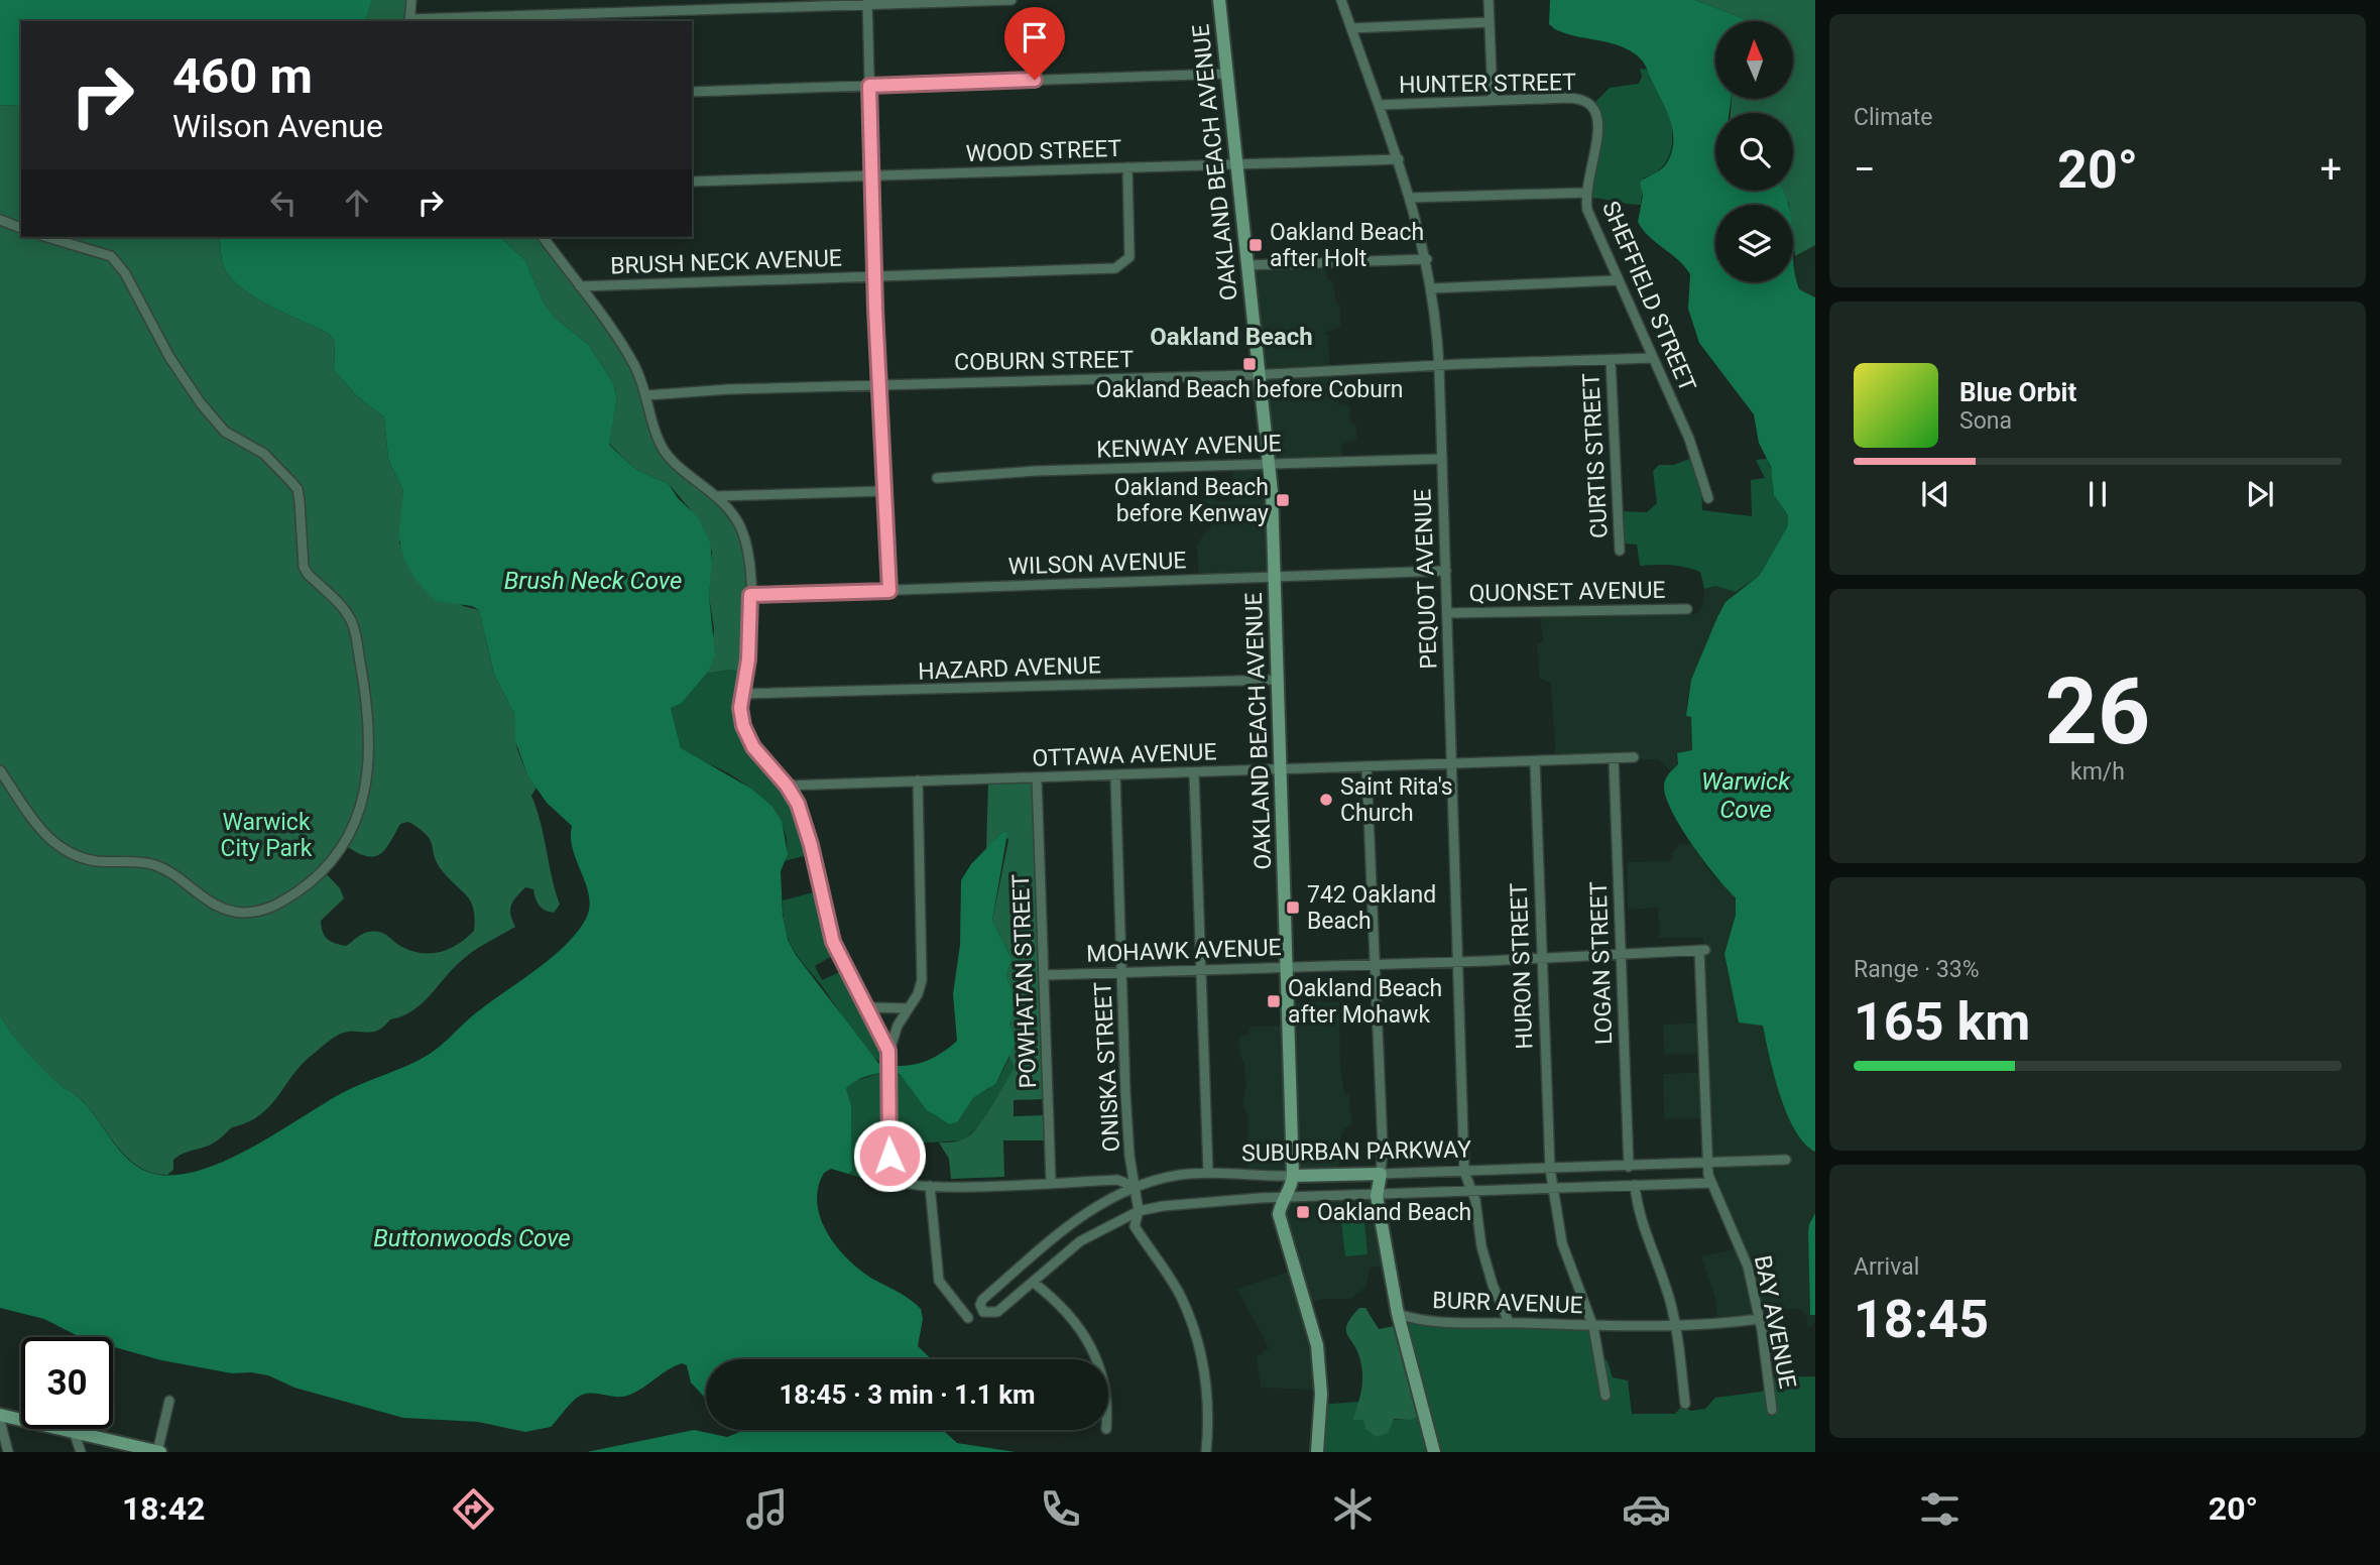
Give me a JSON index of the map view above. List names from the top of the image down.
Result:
{
  "streets": {
    "street": [
      "HUNTER STREET",
      "WOOD STREET",
      "OAKLAND BEACH AVENUE",
      "BRUSH NECK AVENUE",
      "SHEFFIELD STREET",
      "COBURN STREET",
      "KENWAY AVENUE",
      "CURTIS STREET",
      "WILSON AVENUE",
      "PEQUOT AVENUE",
      "QUONSET AVENUE",
      "HAZARD AVENUE",
      "OTTAWA AVENUE",
      "MOHAWK AVENUE",
      "LOGAN STREET",
      "HURON STREET",
      "POWHATAN STREET",
      "ONISKA STREET",
      "SUBURBAN PARKWAY",
      "BURR AVENUE",
      "BAY AVENUE"
    ]
  },
  "crossings": [
    ["HUNTER STREET", "SHEFFIELD STREET"],
    ["HUNTER STREET", "PEQUOT AVENUE"],
    ["WOOD STREET", "OAKLAND BEACH AVENUE"],
    ["WOOD STREET", "BRUSH NECK AVENUE"],
    ["WOOD STREET", "PEQUOT AVENUE"],
    ["OAKLAND BEACH AVENUE", "COBURN STREET"],
    ["OAKLAND BEACH AVENUE", "KENWAY AVENUE"],
    ["OAKLAND BEACH AVENUE", "WILSON AVENUE"],
    ["OAKLAND BEACH AVENUE", "HAZARD AVENUE"],
    ["OAKLAND BEACH AVENUE", "OTTAWA AVENUE"],
    ["OAKLAND BEACH AVENUE", "MOHAWK AVENUE"],
    ["OAKLAND BEACH AVENUE", "SUBURBAN PARKWAY"],
    ["SHEFFIELD STREET", "COBURN STREET"],
    ["COBURN STREET", "CURTIS STREET"],
    ["COBURN STREET", "PEQUOT AVENUE"],
    ["KENWAY AVENUE", "PEQUOT AVENUE"],
    ["WILSON AVENUE", "PEQUOT AVENUE"],
    ["PEQUOT AVENUE", "QUONSET AVENUE"],
    ["PEQUOT AVENUE", "OTTAWA AVENUE"],
    ["PEQUOT AVENUE", "MOHAWK AVENUE"],
    ["PEQUOT AVENUE", "SUBURBAN PARKWAY"],
    ["PEQUOT AVENUE", "BURR AVENUE"],
    ["OTTAWA AVENUE", "LOGAN STREET"],
    ["OTTAWA AVENUE", "HURON STREET"],
    ["OTTAWA AVENUE", "POWHATAN STREET"],
    ["OTTAWA AVENUE", "ONISKA STREET"],
    ["MOHAWK AVENUE", "LOGAN STREET"],
    ["MOHAWK AVENUE", "HURON STREET"],
    ["MOHAWK AVENUE", "POWHATAN STREET"],
    ["MOHAWK AVENUE", "ONISKA STREET"],
    ["MOHAWK AVENUE", "BAY AVENUE"],
    ["LOGAN STREET", "SUBURBAN PARKWAY"],
    ["HURON STREET", "SUBURBAN PARKWAY"],
    ["HURON STREET", "BURR AVENUE"],
    ["POWHATAN STREET", "SUBURBAN PARKWAY"],
    ["ONISKA STREET", "SUBURBAN PARKWAY"],
    ["SUBURBAN PARKWAY", "BURR AVENUE"],
    ["SUBURBAN PARKWAY", "BAY AVENUE"],
    ["BURR AVENUE", "BAY AVENUE"]
  ],
  "districts": ["Oakland Beach"],
  "water": ["Brush Neck Cove", "Warwick Cove", "Buttonwoods Cove"],
  "parks": ["Warwick City Park"],
  "places": {
    "transit": [
      "Oakland Beach after Holt",
      "Oakland Beach before Coburn",
      "Oakland Beach before Kenway",
      "742 Oakland Beach",
      "Oakland Beach after Mohawk",
      "Oakland Beach"
    ],
    "other": ["Saint Rita's Church"]
  },
  "north": "top",
  "page": {
    "tile": [
      "Climate",
      ["26", "km/h"],
      ["Range · 33%", "165 km"],
      ["Arrival", "18:45"]
    ],
    "turn": ["460 m", "Wilson Avenue"],
    "heat": ["−", "20°", "+"],
    "song": ["Blue Orbit", "Sona"],
    "limit": "30",
    "trip": "18:45 · 3 min · 1.1 km",
    "tabs": ["18:42", "20°"]
  }
}
